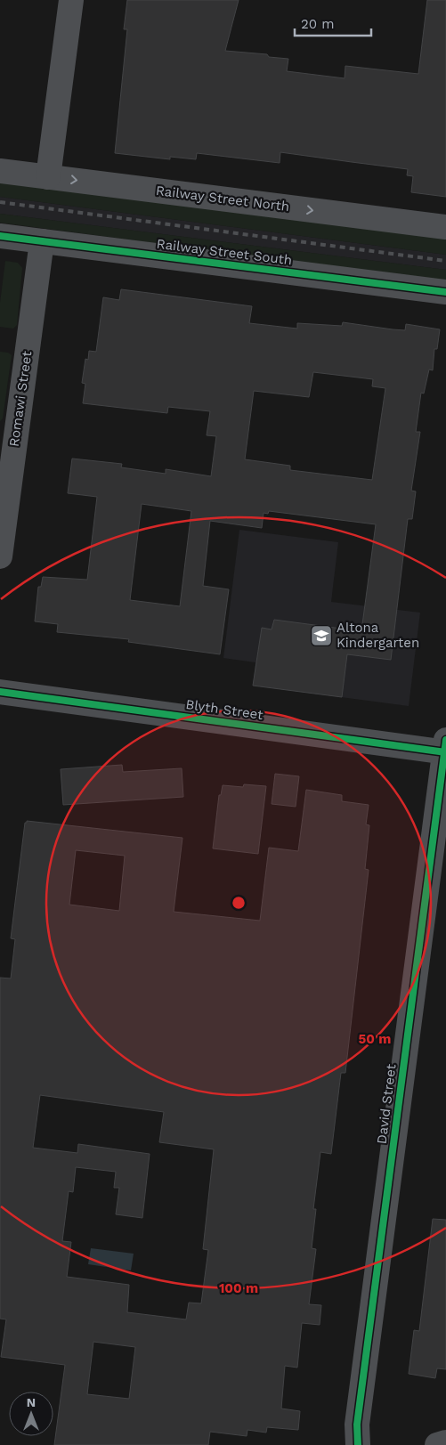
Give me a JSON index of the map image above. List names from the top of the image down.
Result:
{
  "streets": {
    "street": [
      "Railway Street North",
      "Railway Street South",
      "Romawi Street",
      "Blyth Street",
      "David Street"
    ]
  },
  "crossings": [
    ["Railway Street South", "Romawi Street"],
    ["Blyth Street", "David Street"]
  ],
  "one_way": ["Railway Street North"],
  "places": {
    "school or university": ["Altona Kindergarten"]
  },
  "scale_bar": "20 m",
  "north": "top",
  "rings": ["50 m", "100 m"]
}
